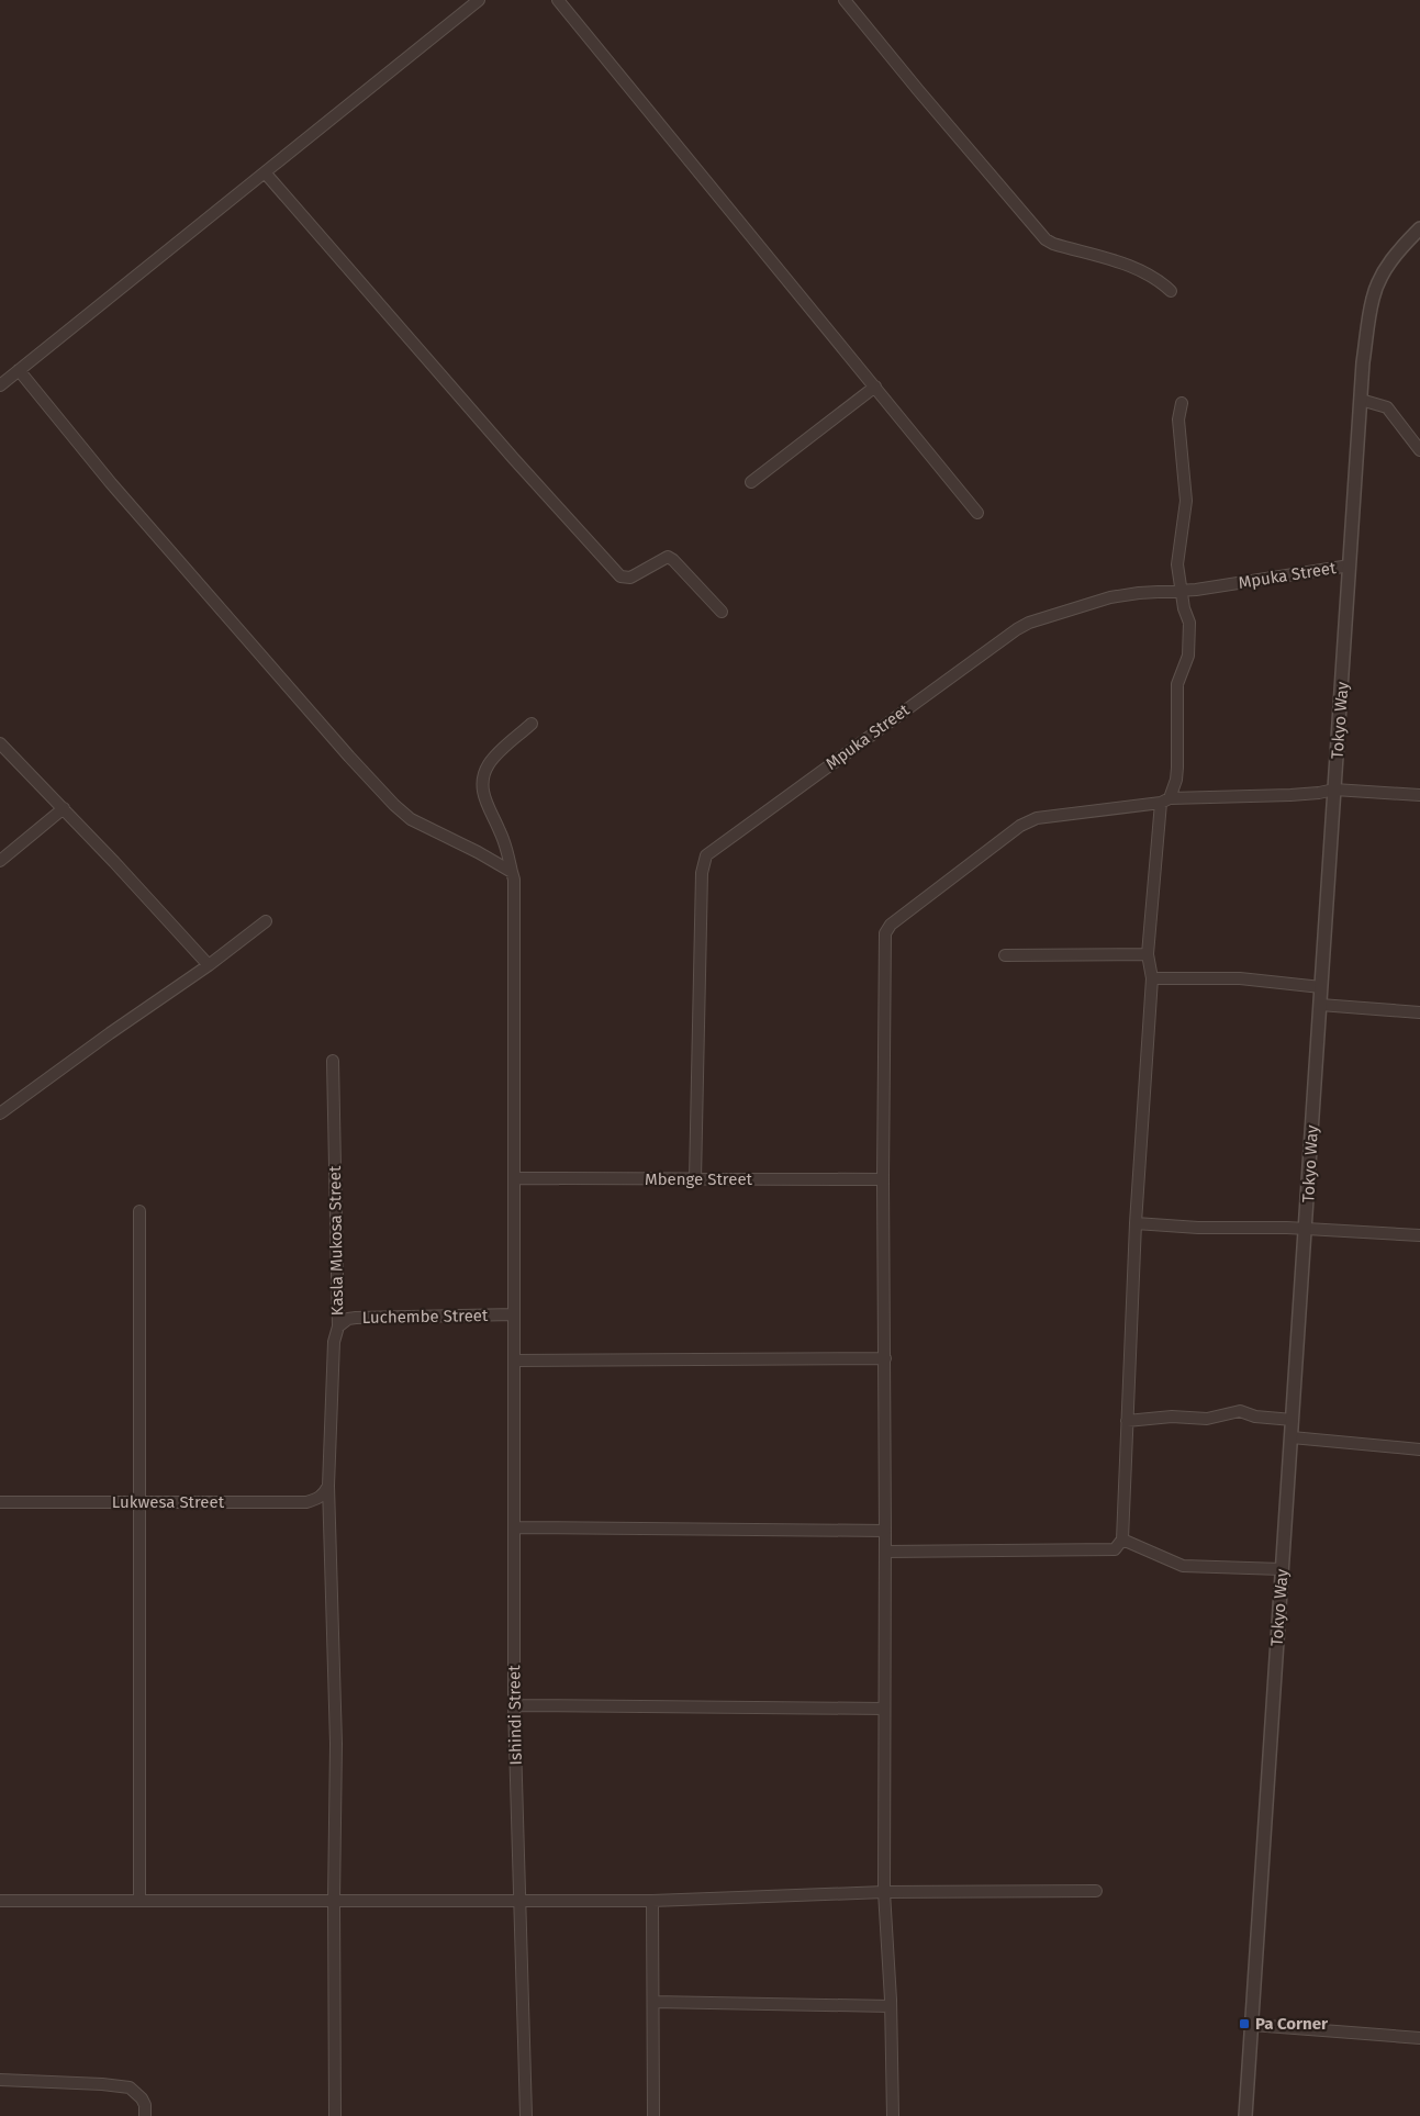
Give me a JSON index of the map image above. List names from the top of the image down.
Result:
{
  "streets": {
    "street": [
      "Mpuka Street",
      "Tokyo Way",
      "Mbenge Street",
      "Kasla Mukosa Street",
      "Luchembe Street",
      "Lukwesa Street",
      "Ishindi Street"
    ]
  },
  "crossings": [
    ["Mpuka Street", "Tokyo Way"],
    ["Mpuka Street", "Mbenge Street"],
    ["Mbenge Street", "Ishindi Street"],
    ["Kasla Mukosa Street", "Luchembe Street"],
    ["Kasla Mukosa Street", "Lukwesa Street"],
    ["Luchembe Street", "Ishindi Street"]
  ],
  "places": {
    "transit": ["Pa Corner"]
  }
}
